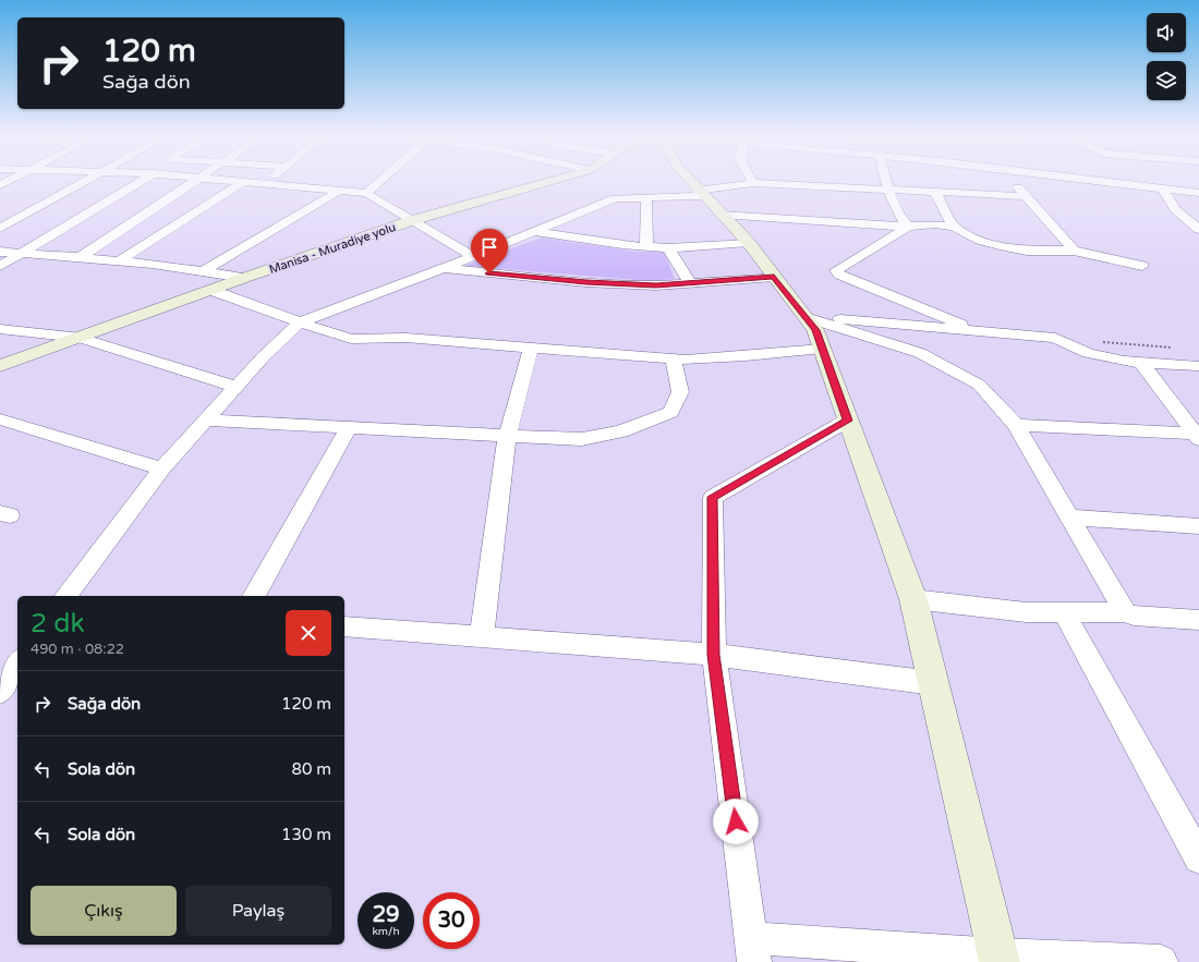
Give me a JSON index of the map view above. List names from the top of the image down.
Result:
{
  "streets": {
    "main road": ["Manisa - Muradiye yolu"]
  },
  "page": {
    "turn": ["120 m", "Sağa dön"],
    "heading": ["2 dk", "490 m · 08:22"],
    "list": [
      {
        "name": "Sağa dön",
        "value": "120 m"
      },
      {
        "name": "Sola dön",
        "value": "80 m"
      },
      {
        "name": "Sola dön",
        "value": "130 m"
      }
    ],
    "buttons": ["Çıkış", "Paylaş"],
    "speed": "29 km/h",
    "limit": "30"
  }
}
